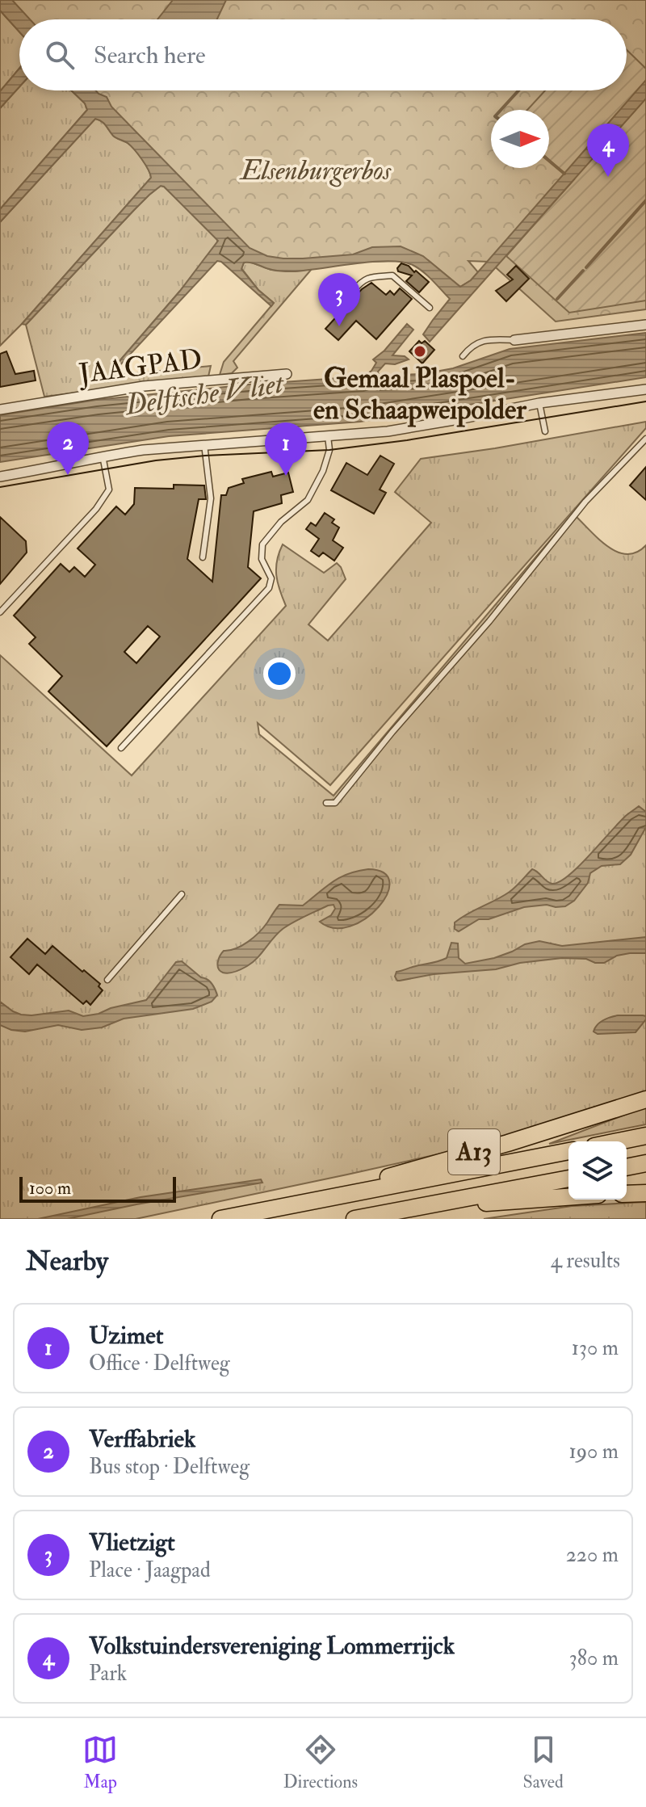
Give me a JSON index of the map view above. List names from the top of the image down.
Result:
{
  "streets": {
    "highway": ["A13"],
    "street": ["JAAGPAD"]
  },
  "water": ["Delftsche Vliet"],
  "parks": ["Elsenburgerbos"],
  "places": ["Gemaal Plaspoel- en Schaapweipolder"],
  "scale_bar": "100 m",
  "north": "right",
  "page": {
    "search": "Search here",
    "pins": [
      "4",
      "3",
      "2",
      "1"
    ],
    "scale": "100 m",
    "heading": ["Nearby", "4 results"],
    "list": [
      {
        "mark": "1",
        "name": "Uzimet",
        "note": "Office · Delftweg",
        "value": "130 m"
      },
      {
        "mark": "2",
        "name": "Verffabriek",
        "note": "Bus stop · Delftweg",
        "value": "190 m"
      },
      {
        "mark": "3",
        "name": "Vlietzigt",
        "note": "Place · Jaagpad",
        "value": "220 m"
      },
      {
        "mark": "4",
        "name": "Volkstuindersvereniging Lommerrijck",
        "note": "Park",
        "value": "380 m"
      }
    ],
    "nav": ["Map", "Directions", "Saved"]
  }
}
